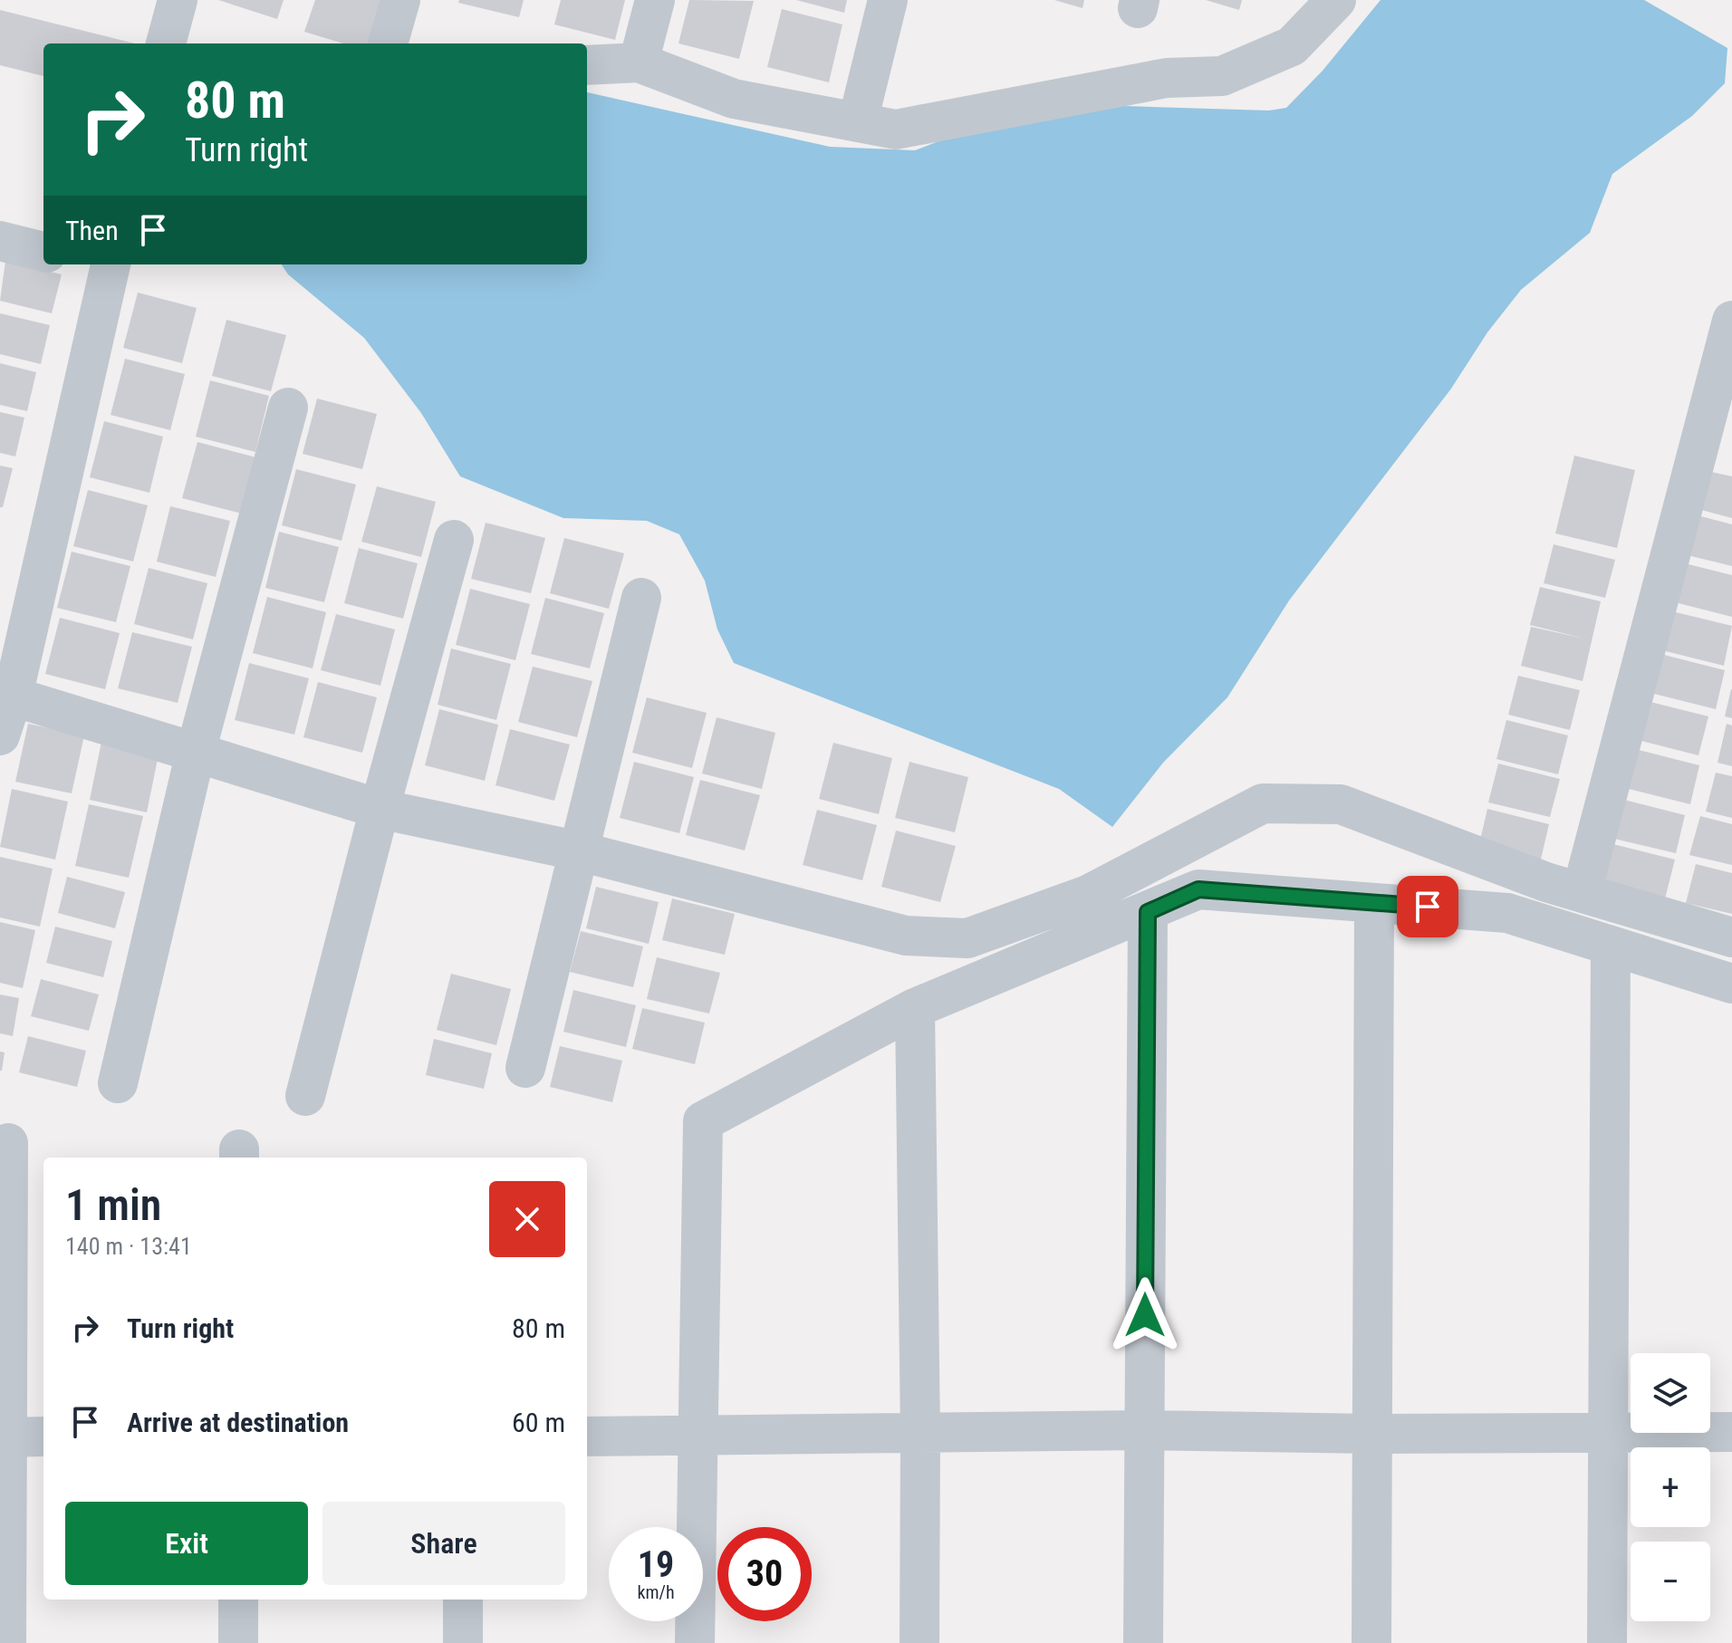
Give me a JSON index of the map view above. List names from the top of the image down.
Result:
{
  "page": {
    "turn": ["80 m", "Turn right"],
    "then": "Then",
    "heading": ["1 min", "140 m · 13:41"],
    "list": [
      {
        "name": "Turn right",
        "value": "80 m"
      },
      {
        "name": "Arrive at destination",
        "value": "60 m"
      }
    ],
    "map_buttons": ["+", "−"],
    "buttons": ["Exit", "Share"],
    "speed": "19 km/h",
    "limit": "30"
  }
}
